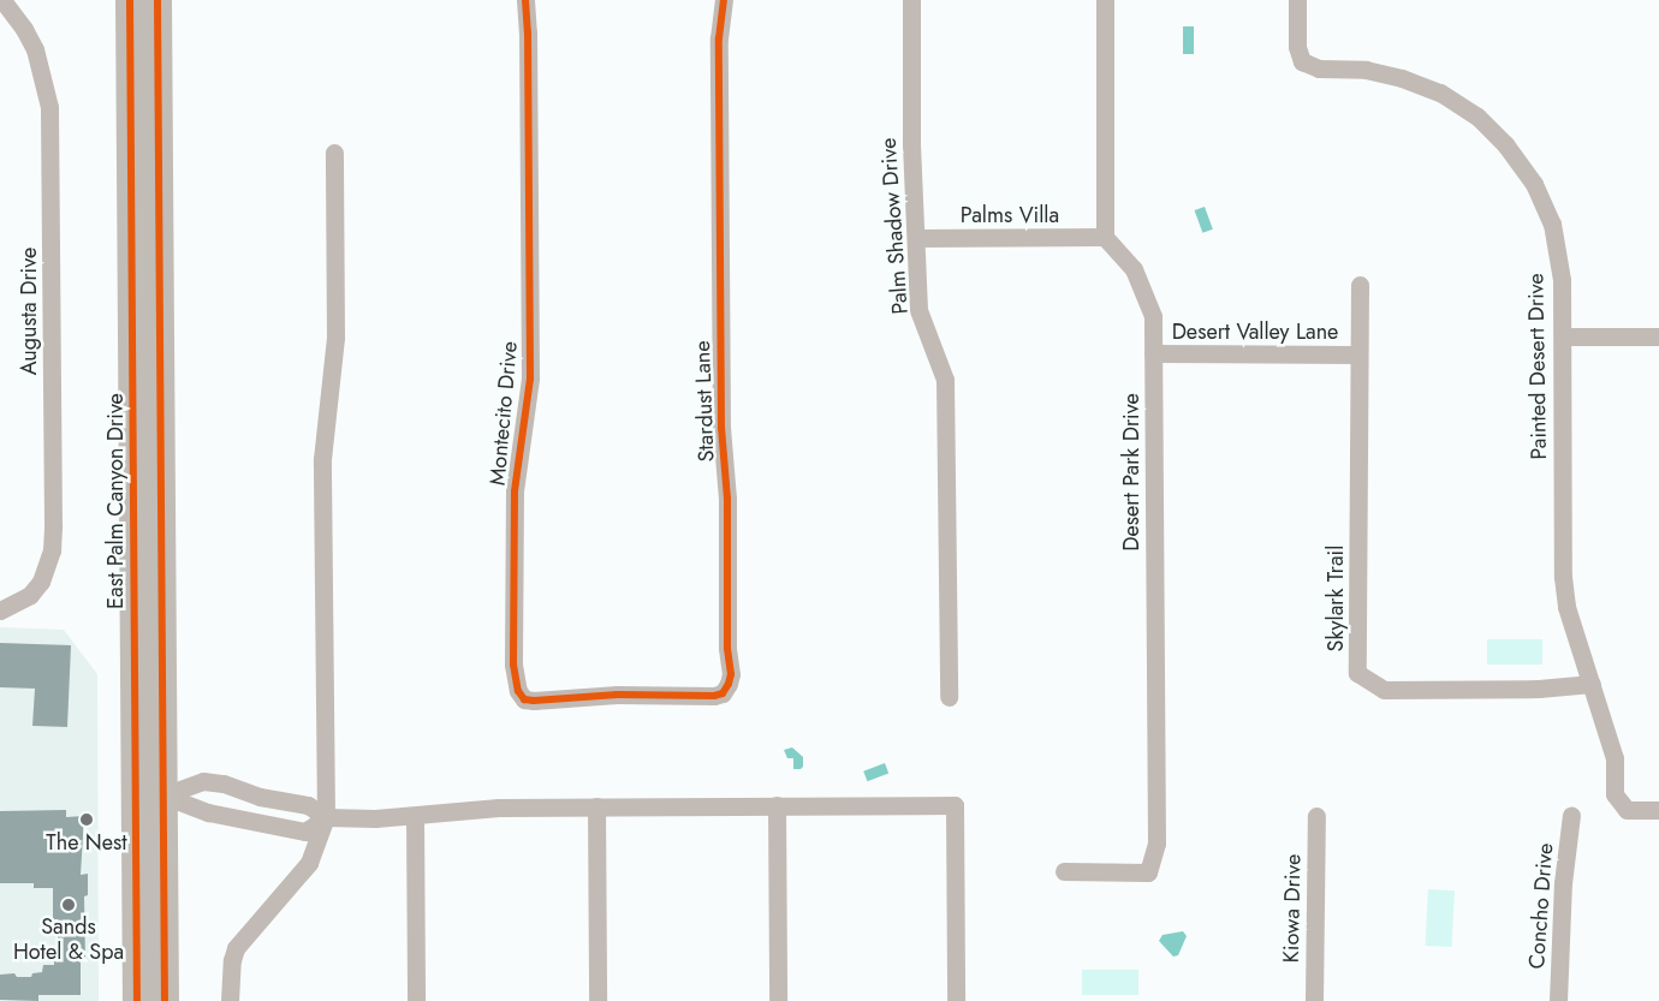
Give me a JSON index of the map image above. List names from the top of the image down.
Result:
{
  "streets": {
    "main road": ["East Palm Canyon Drive"],
    "street": [
      "Palms Villa",
      "Palm Shadow Drive",
      "Augusta Drive",
      "Desert Valley Lane",
      "Painted Desert Drive",
      "Stardust Lane",
      "Montecito Drive",
      "Desert Park Drive",
      "Skylark Trail",
      "Concho Drive",
      "Kiowa Drive"
    ]
  },
  "crossings": [
    ["Palms Villa", "Palm Shadow Drive"],
    ["Palms Villa", "Desert Park Drive"],
    ["Desert Valley Lane", "Desert Park Drive"],
    ["Desert Valley Lane", "Skylark Trail"],
    ["Painted Desert Drive", "Skylark Trail"],
    ["Stardust Lane", "Montecito Drive"]
  ],
  "places": ["The Nest", "Sands Hotel & Spa"]
}
